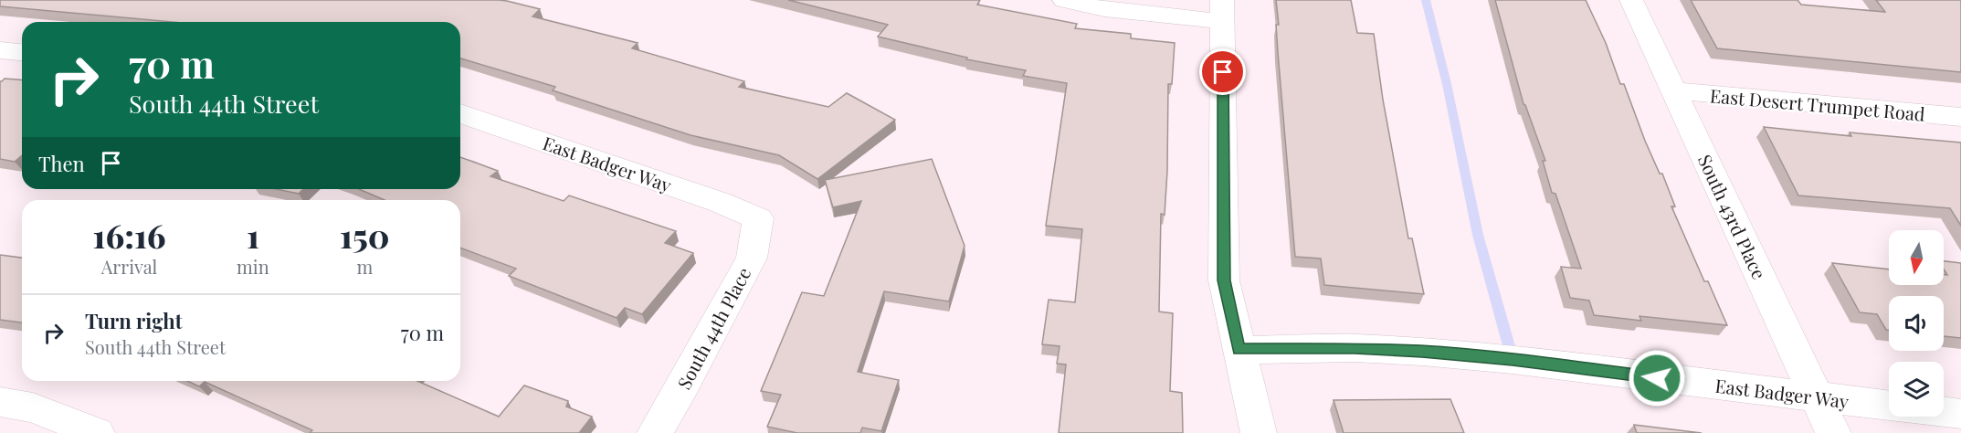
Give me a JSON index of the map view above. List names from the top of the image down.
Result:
{
  "streets": {
    "street": [
      "East Desert Trumpet Road",
      "East Badger Way",
      "South 43rd Place",
      "South 44th Place"
    ]
  },
  "crossings": [
    ["East Desert Trumpet Road", "South 43rd Place"],
    ["East Badger Way", "South 43rd Place"],
    ["East Badger Way", "South 44th Place"]
  ],
  "north": "bottom",
  "page": {
    "turn": ["70 m", "South 44th Street"],
    "then": "Then",
    "eta": [
      "16:16",
      "Arrival",
      "1",
      "min",
      "150",
      "m"
    ],
    "list": [
      {
        "name": "Turn right",
        "note": "South 44th Street",
        "value": "70 m"
      }
    ]
  }
}
